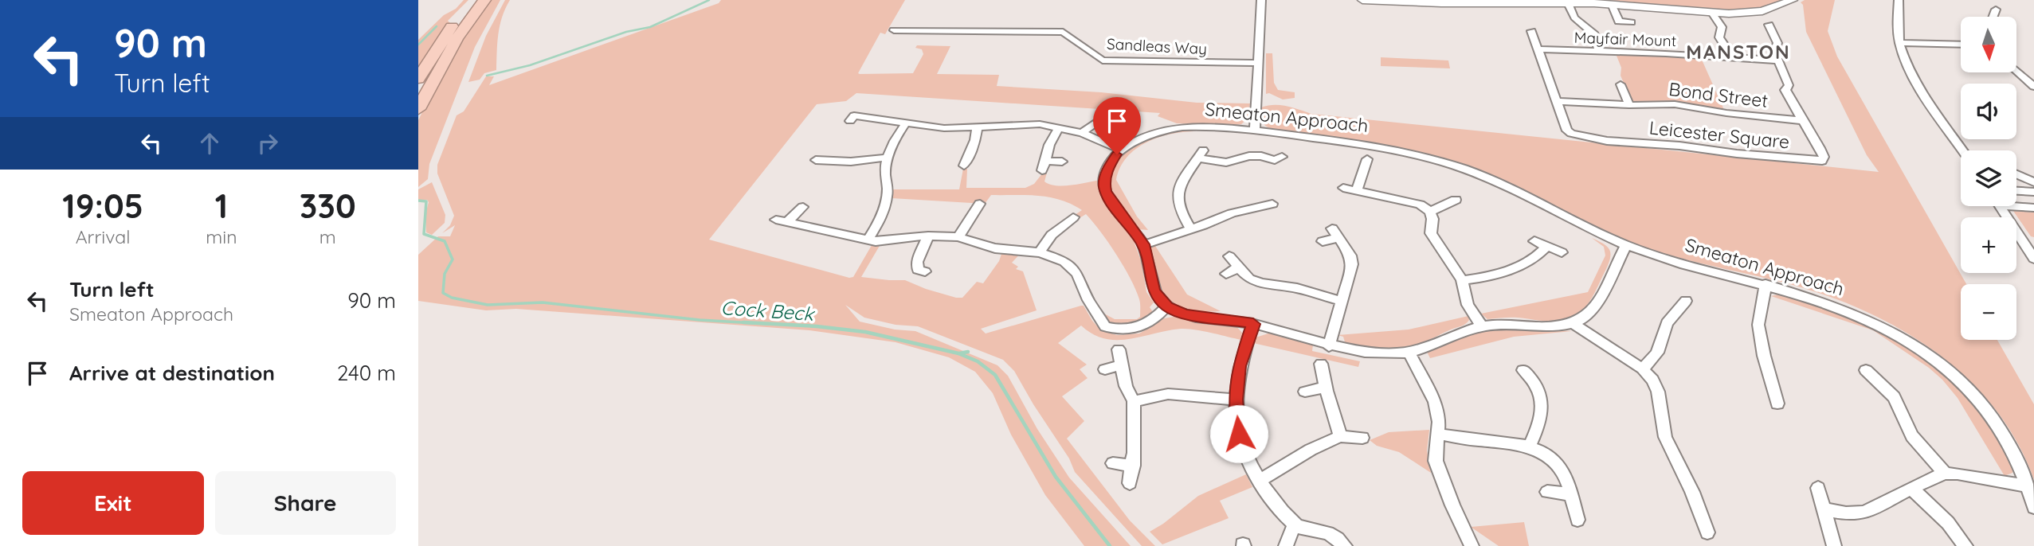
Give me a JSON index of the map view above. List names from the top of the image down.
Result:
{
  "streets": {
    "street": [
      "Mayfair Mount",
      "Sandleas Way",
      "Bond Street",
      "Smeaton Approach",
      "Leicester Square"
    ]
  },
  "crossings": [
    ["Mayfair Mount", "Leicester Square"],
    ["Bond Street", "Leicester Square"]
  ],
  "districts": ["MANSTON"],
  "water": ["Cock Beck"],
  "north": "bottom",
  "page": {
    "turn": ["90 m", "Turn left"],
    "map_buttons": ["+", "−"],
    "eta": [
      "19:05",
      "Arrival",
      "1",
      "min",
      "330",
      "m"
    ],
    "list": [
      {
        "name": "Turn left",
        "note": "Smeaton Approach",
        "value": "90 m"
      },
      {
        "name": "Arrive at destination",
        "value": "240 m"
      }
    ],
    "buttons": ["Exit", "Share"]
  }
}
